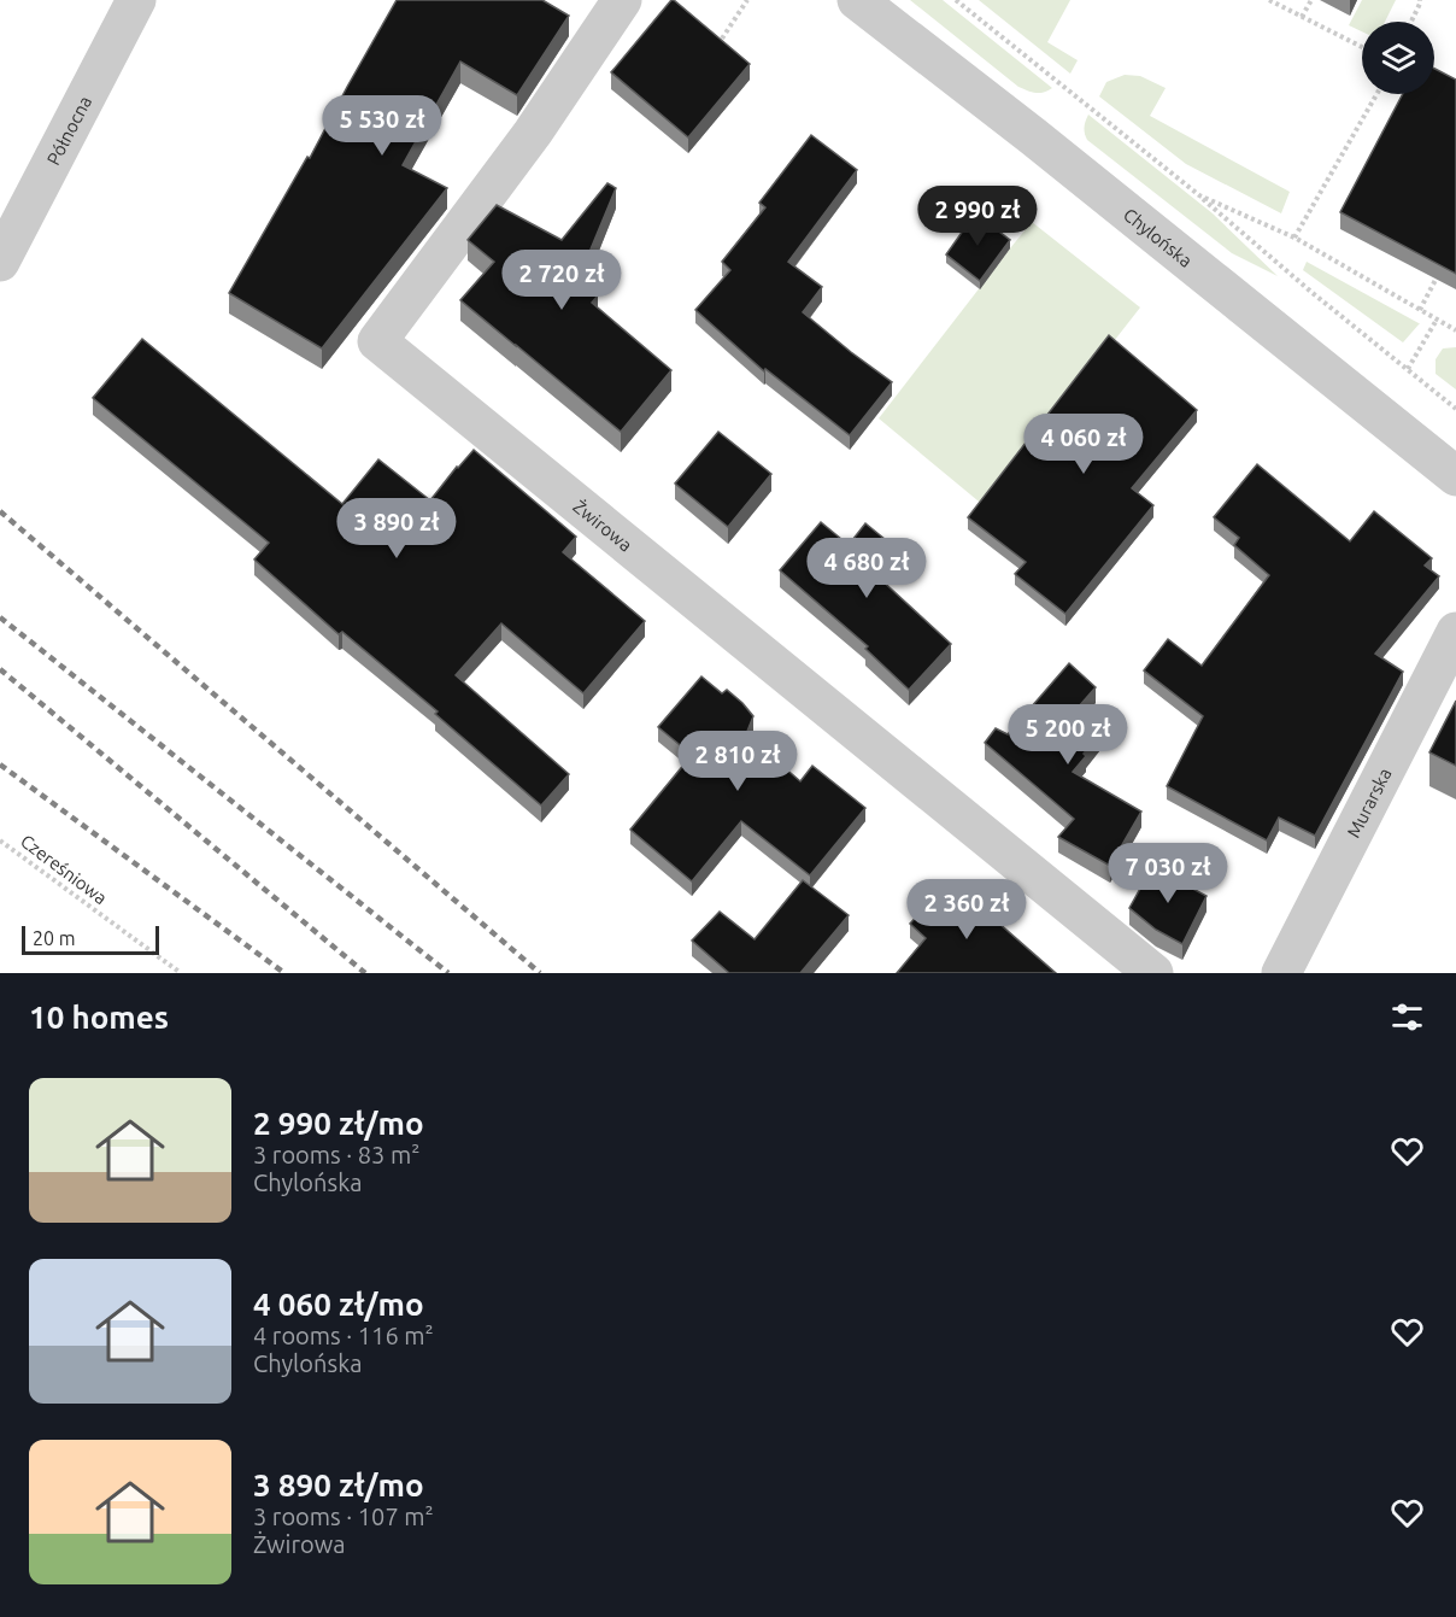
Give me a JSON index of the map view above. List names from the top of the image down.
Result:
{
  "streets": {
    "street": [
      "Północna",
      "Chylońska",
      "Żwirowa",
      "Murarska"
    ],
    "path": ["Czereśniowa"]
  },
  "scale_bar": "20 m",
  "page": {
    "price": [
      "5 530 zł",
      "2 990 zł",
      "2 720 zł",
      "4 060 zł",
      "3 890 zł",
      "4 680 zł",
      "5 200 zł",
      "2 810 zł",
      "7 030 zł",
      "2 360 zł"
    ],
    "scale": "20 m",
    "heading": "10 homes",
    "list": [
      {
        "name": "2 990 zł/mo",
        "note": "3 rooms · 83 m² · Chylońska"
      },
      {
        "name": "4 060 zł/mo",
        "note": "4 rooms · 116 m² · Chylońska"
      },
      {
        "name": "3 890 zł/mo",
        "note": "3 rooms · 107 m² · Żwirowa"
      }
    ]
  }
}
